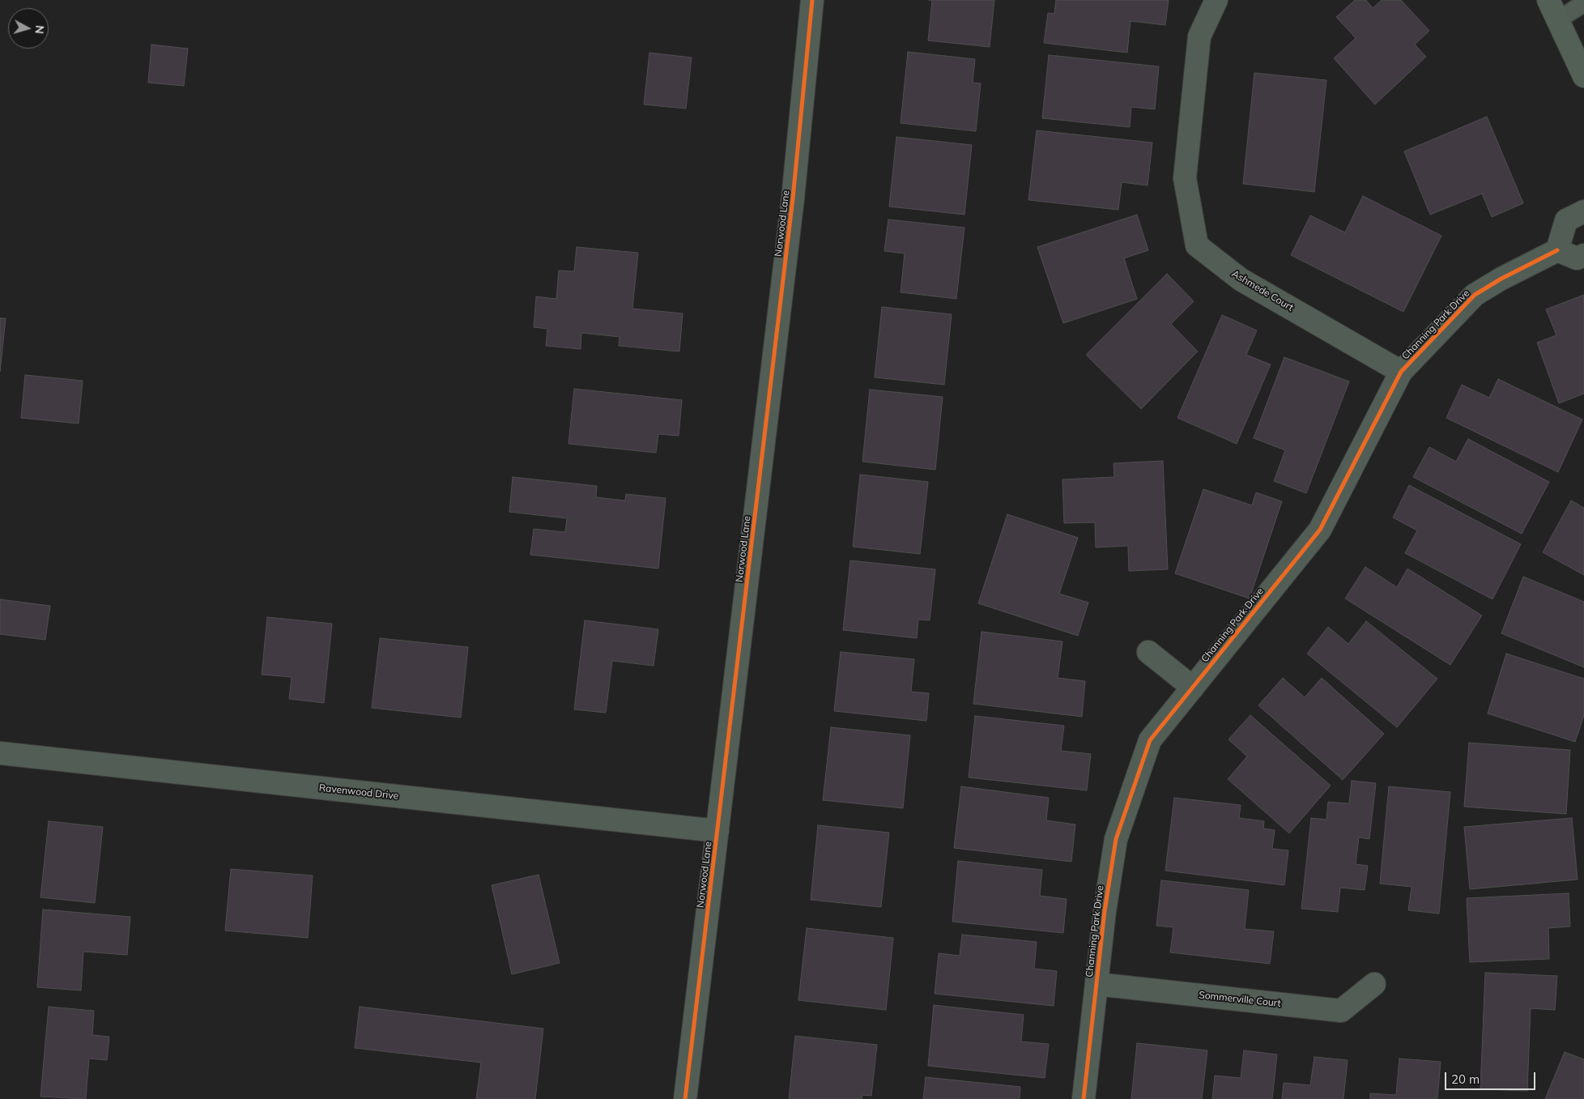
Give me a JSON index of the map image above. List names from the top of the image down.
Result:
{
  "streets": {
    "street": [
      "Norwood Lane",
      "Ashmede Court",
      "Channing Park Drive",
      "Ravenwood Drive",
      "Sommerville Court"
    ]
  },
  "crossings": [
    ["Norwood Lane", "Ravenwood Drive"],
    ["Ashmede Court", "Channing Park Drive"],
    ["Channing Park Drive", "Sommerville Court"]
  ],
  "scale_bar": "20 m",
  "north": "right"
}
